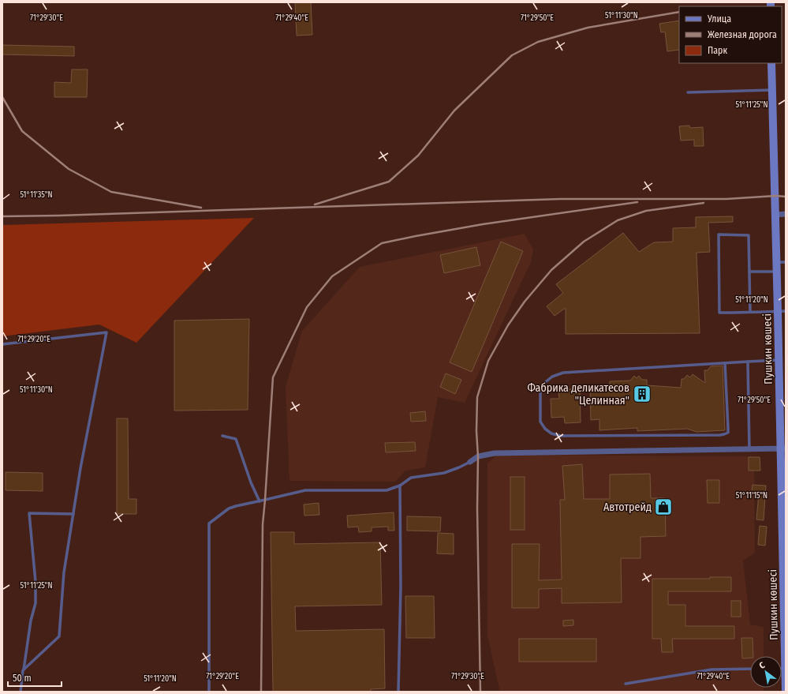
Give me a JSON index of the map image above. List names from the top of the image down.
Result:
{
  "streets": {
    "main road": ["Пушкин көшесі"]
  },
  "places": {
    "building": ["Фабрика деликатесов \"Целинная\""],
    "shop": ["Автотрейд"]
  },
  "legend": ["Улица", "Железная дорога", "Парк"],
  "scale_bar": "50 m",
  "north": "top left",
  "coordinates": [
    "51°11'30\"N",
    "71°29'40\"E",
    "71°29'30\"E",
    "71°29'50\"E",
    "51°11'25\"N",
    "51°11'35\"N",
    "51°11'20\"N",
    "71°29'20\"E",
    "51°11'15\"N"
  ]
}
